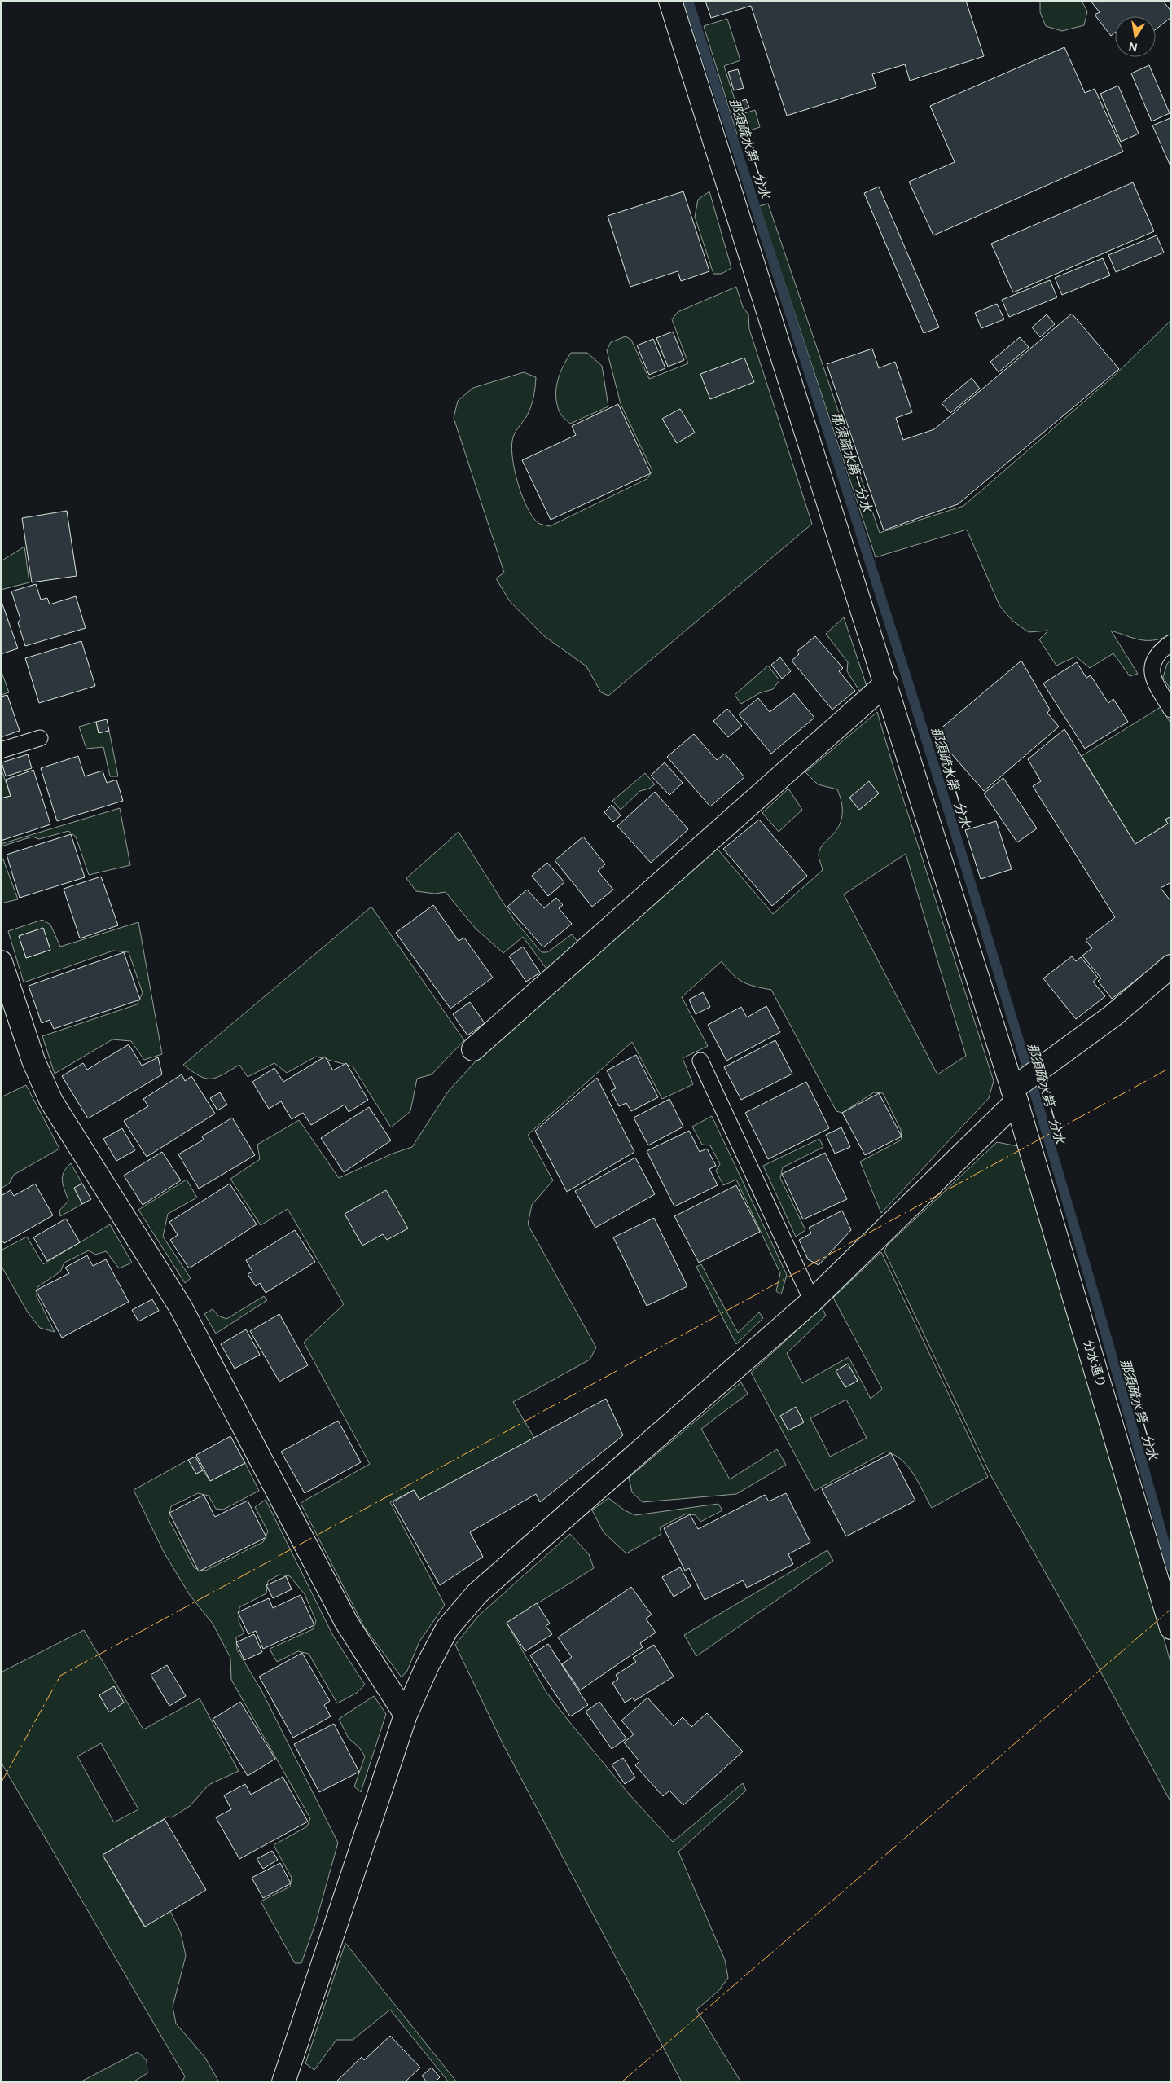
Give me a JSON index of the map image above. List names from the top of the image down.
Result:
{
  "streets": {
    "street": ["分水通り"]
  },
  "water": ["那須疏水第一分水"],
  "north": "bottom"
}
